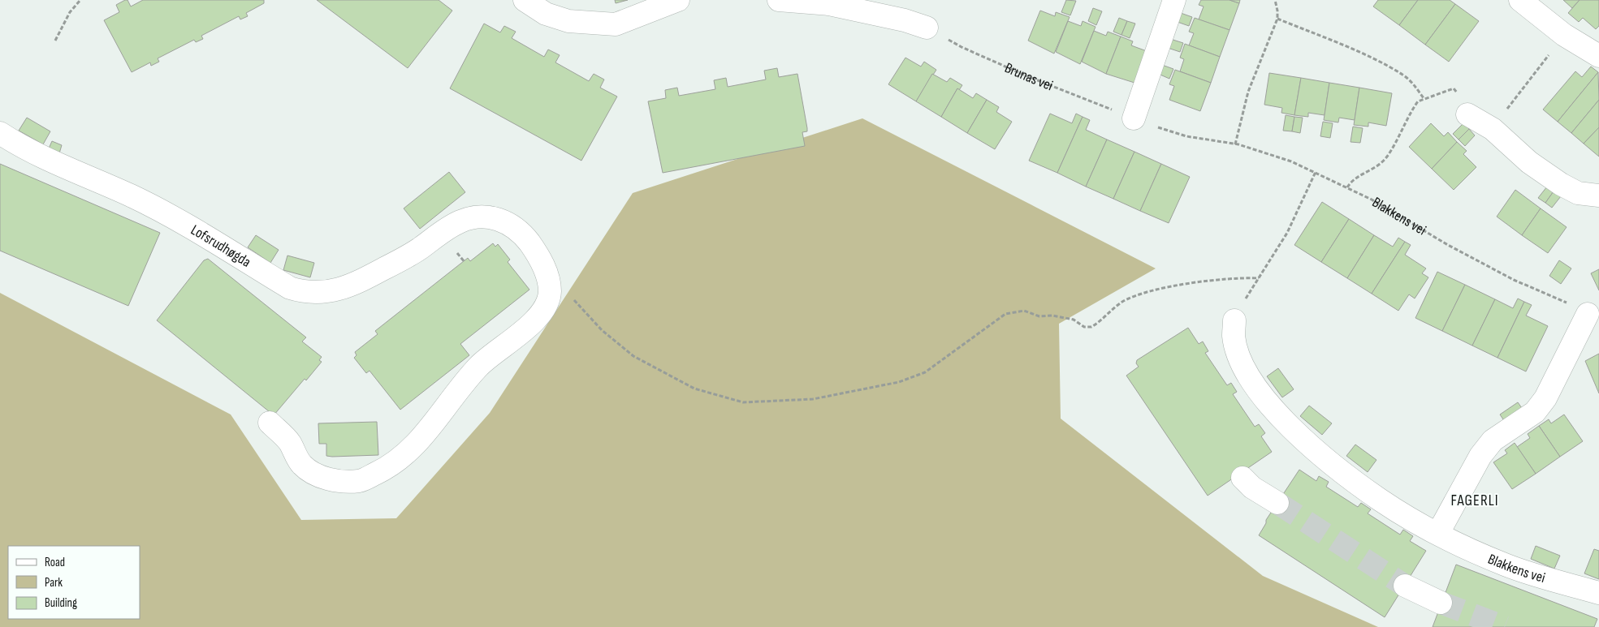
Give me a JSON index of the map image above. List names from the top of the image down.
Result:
{
  "streets": {
    "lane": ["Blakkens vei", "Lofsrudhøgda"],
    "path": ["Brunas vei"]
  },
  "crossings": [
    ["Brunas vei", "Blakkens vei"]
  ],
  "districts": ["FAGERLI"],
  "legend": ["Road", "Park", "Building"]
}
